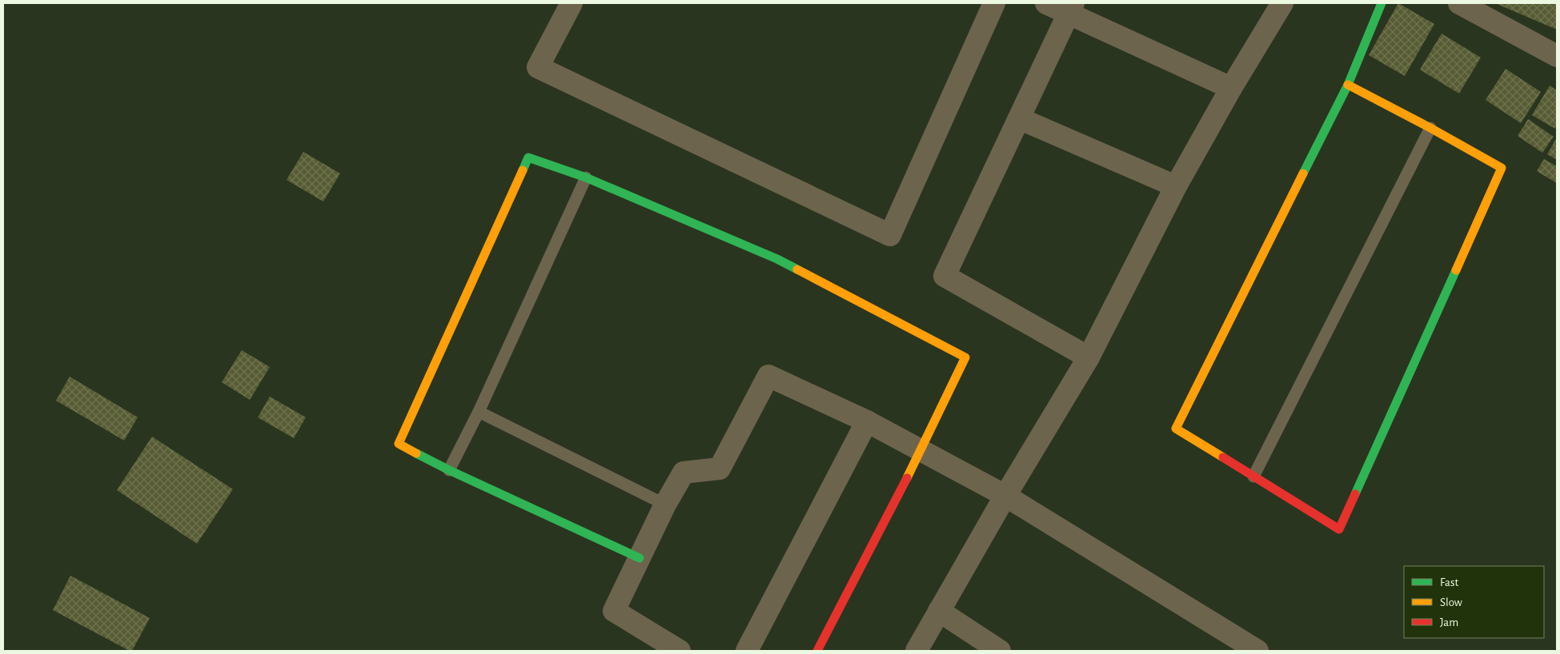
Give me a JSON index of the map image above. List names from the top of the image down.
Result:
{
  "legend": ["Fast", "Slow", "Jam"]
}
